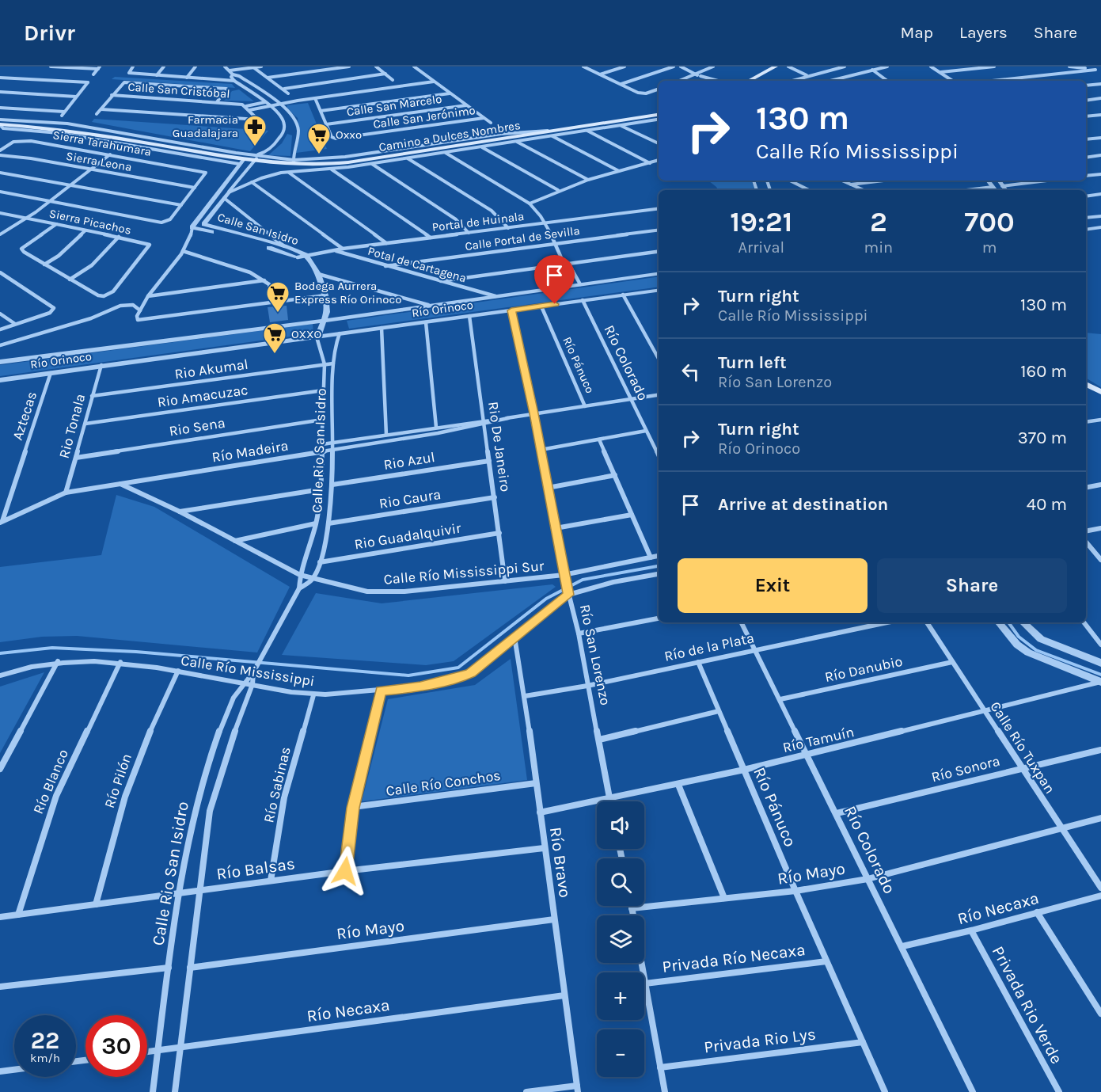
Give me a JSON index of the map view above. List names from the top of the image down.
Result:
{
  "streets": {
    "main road": ["Camino a Dulces Nombres"],
    "street": [
      "Calle San Cristóbal",
      "Calle San Marcelo",
      "Calle San Jerónimo",
      "Sierra Tarahumara",
      "Sierra Leona",
      "Sierra Picachos",
      "Portal de Huinala",
      "Calle San Isidro",
      "Calle Portal de Sevilla",
      "Potal de Cartagena",
      "Río Orinoco",
      "Río Colorado",
      "Río Pánuco",
      "Rio Akumal",
      "Rio Amacuzac",
      "Aztecas",
      "Rio Tonala",
      "Rio Sena",
      "Rio De Janeiro",
      "Calle Rio San Isidro",
      "Río Madeira",
      "Rio Azul",
      "Rio Caura",
      "Rio Guadalquivir",
      "Calle Río Mississippi Sur",
      "Río de la Plata",
      "Río San Lorenzo",
      "Río Danubio",
      "Calle Río Mississippi",
      "Río Tamuín",
      "Calle Río Tuxpan",
      "Río Sonora",
      "Río Pilón",
      "Río Blanco",
      "Calle Río Conchos",
      "Río Sabinas",
      "Río Bravo",
      "Río Balsas",
      "Río Mayo",
      "Río Necaxa",
      "Privada Río Necaxa",
      "Privada Rio Verde",
      "Privada Rio Lys"
    ]
  },
  "crossings": [
    ["Calle San Marcelo", "Calle San Jerónimo"],
    ["Sierra Tarahumara", "Sierra Leona"],
    ["Portal de Huinala", "Calle San Isidro"],
    ["Portal de Huinala", "Potal de Cartagena"],
    ["Calle Portal de Sevilla", "Potal de Cartagena"],
    ["Potal de Cartagena", "Río Orinoco"],
    ["Río Orinoco", "Río Colorado"],
    ["Río Orinoco", "Río Pánuco"],
    ["Río Orinoco", "Aztecas"],
    ["Río Orinoco", "Rio Tonala"],
    ["Río Orinoco", "Rio De Janeiro"],
    ["Río Orinoco", "Calle Rio San Isidro"],
    ["Río Orinoco", "Río San Lorenzo"],
    ["Río Colorado", "Río Madeira"],
    ["Río Colorado", "Río de la Plata"],
    ["Río Colorado", "Río Danubio"],
    ["Río Colorado", "Río Tamuín"],
    ["Río Colorado", "Río Sonora"],
    ["Río Colorado", "Río Mayo"],
    ["Río Colorado", "Río Necaxa"],
    ["Río Pánuco", "Río Madeira"],
    ["Río Pánuco", "Río de la Plata"],
    ["Río Pánuco", "Río Tamuín"],
    ["Río Pánuco", "Río Mayo"],
    ["Río Pánuco", "Privada Río Necaxa"],
    ["Río Pánuco", "Privada Rio Lys"],
    ["Rio Akumal", "Rio Tonala"],
    ["Rio Akumal", "Calle Rio San Isidro"],
    ["Rio Amacuzac", "Rio Tonala"],
    ["Rio Amacuzac", "Calle Rio San Isidro"],
    ["Aztecas", "Río Madeira"],
    ["Rio Tonala", "Rio Sena"],
    ["Rio Tonala", "Río Madeira"],
    ["Rio Sena", "Calle Rio San Isidro"],
    ["Rio De Janeiro", "Río Madeira"],
    ["Rio De Janeiro", "Rio Azul"],
    ["Rio De Janeiro", "Rio Caura"],
    ["Rio De Janeiro", "Rio Guadalquivir"],
    ["Rio De Janeiro", "Calle Río Mississippi Sur"],
    ["Calle Rio San Isidro", "Río Madeira"],
    ["Calle Rio San Isidro", "Rio Azul"],
    ["Calle Rio San Isidro", "Rio Caura"],
    ["Calle Rio San Isidro", "Rio Guadalquivir"],
    ["Calle Rio San Isidro", "Calle Río Mississippi Sur"],
    ["Calle Rio San Isidro", "Calle Río Mississippi"],
    ["Calle Rio San Isidro", "Río Balsas"],
    ["Calle Rio San Isidro", "Río Mayo"],
    ["Calle Rio San Isidro", "Río Necaxa"],
    ["Río Madeira", "Calle Río Mississippi Sur"],
    ["Río Madeira", "Río San Lorenzo"],
    ["Calle Río Mississippi Sur", "Río San Lorenzo"],
    ["Río de la Plata", "Río San Lorenzo"],
    ["Río de la Plata", "Río Bravo"],
    ["Río San Lorenzo", "Calle Río Mississippi"],
    ["Río San Lorenzo", "Río Tamuín"],
    ["Río Danubio", "Calle Río Tuxpan"],
    ["Calle Río Mississippi", "Río Pilón"],
    ["Calle Río Mississippi", "Río Blanco"],
    ["Calle Río Mississippi", "Río Sabinas"],
    ["Calle Río Mississippi", "Río Bravo"],
    ["Río Tamuín", "Calle Río Tuxpan"],
    ["Río Tamuín", "Río Bravo"],
    ["Calle Río Tuxpan", "Río Sonora"],
    ["Calle Río Tuxpan", "Río Mayo"],
    ["Río Pilón", "Río Balsas"],
    ["Río Blanco", "Río Balsas"],
    ["Calle Río Conchos", "Río Bravo"],
    ["Río Sabinas", "Río Balsas"],
    ["Río Bravo", "Río Balsas"],
    ["Río Bravo", "Río Mayo"],
    ["Río Bravo", "Río Necaxa"],
    ["Río Necaxa", "Privada Rio Verde"]
  ],
  "places": {
    "pharmacy": ["Farmacia Guadalajara"],
    "supermarket": ["Oxxo", "Bodega Aurrera Express Río Orinoco", "OXXO"]
  },
  "page": {
    "header": "Drivr",
    "nav": ["Map", "Layers", "Share"],
    "turn": ["130 m", "Calle Río Mississippi"],
    "eta": [
      "19:21",
      "Arrival",
      "2",
      "min",
      "700",
      "m"
    ],
    "list": [
      {
        "name": "Turn right",
        "note": "Calle Río Mississippi",
        "value": "130 m"
      },
      {
        "name": "Turn left",
        "note": "Río San Lorenzo",
        "value": "160 m"
      },
      {
        "name": "Turn right",
        "note": "Río Orinoco",
        "value": "370 m"
      },
      {
        "name": "Arrive at destination",
        "value": "40 m"
      }
    ],
    "buttons": ["Exit", "Share"],
    "map_buttons": ["+", "−"],
    "speed": "22 km/h",
    "limit": "30"
  }
}
